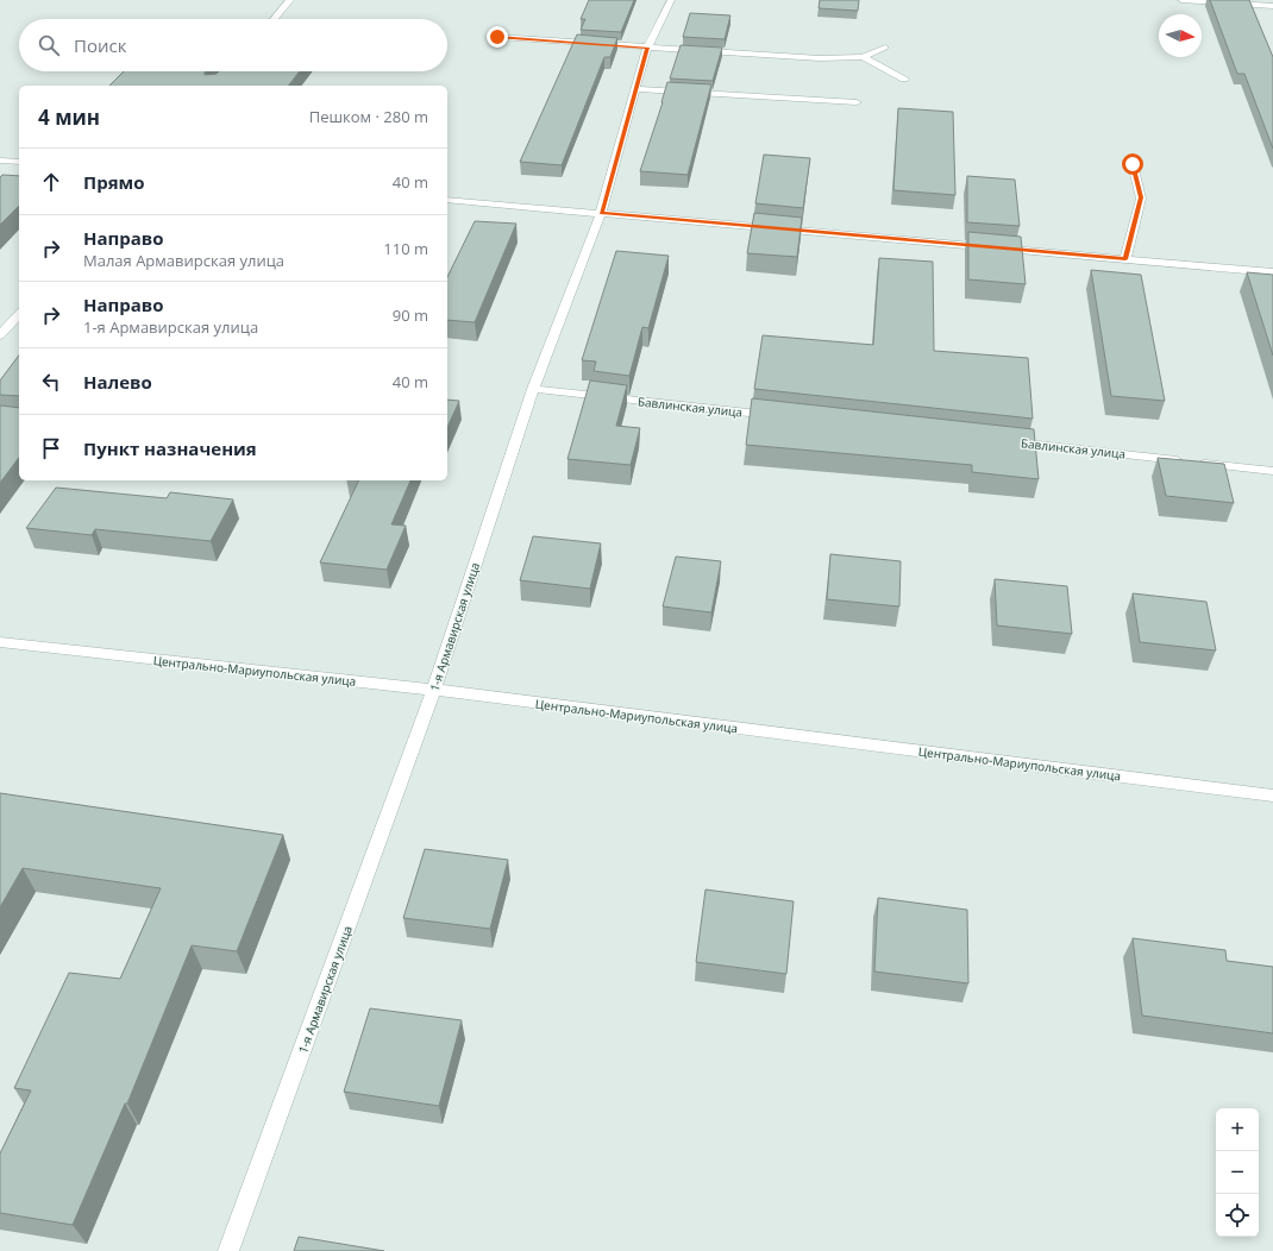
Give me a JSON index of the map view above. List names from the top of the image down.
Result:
{
  "streets": {
    "street": ["Бавлинская улица", "1-я Армавирская улица", "Центрально-Мариупольская улица"]
  },
  "crossings": [
    ["Бавлинская улица", "1-я Армавирская улица"],
    ["1-я Армавирская улица", "Центрально-Мариупольская улица"]
  ],
  "north": "right",
  "page": {
    "search": "Поиск",
    "heading": ["4 мин", "Пешком · 280 m"],
    "list": [
      ["Прямо", "40 m"],
      ["Направо", "Малая Армавирская улица", "110 m"],
      ["Направо", "1-я Армавирская улица", "90 m"],
      ["Налево", "40 m"],
      "Пункт назначения"
    ],
    "map_buttons": ["+", "−"]
  }
}
